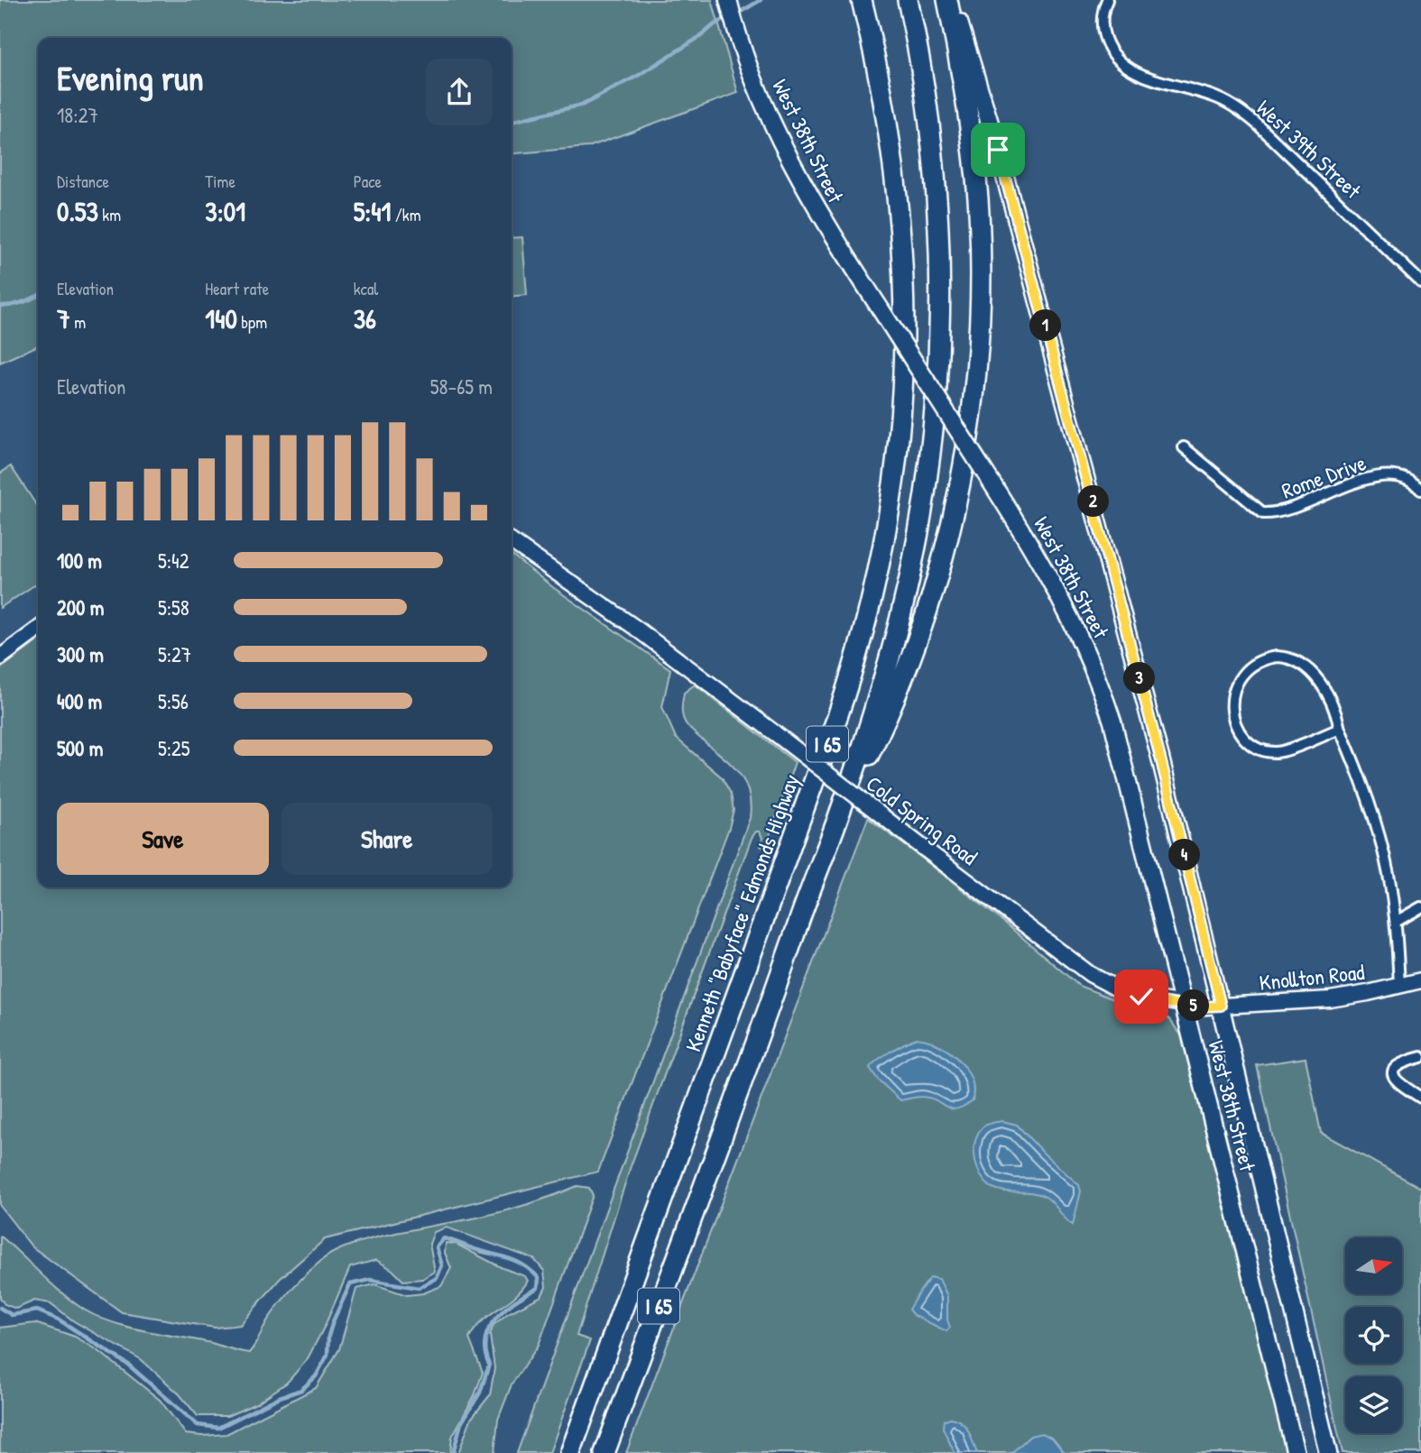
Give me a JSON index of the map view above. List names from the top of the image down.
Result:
{
  "streets": {
    "highway": ["I 65", "Kenneth \"Babyface\" Edmonds Highway"],
    "main road": ["West 38th Street"],
    "street": [
      "West 39th Street",
      "Rome Drive",
      "Cold Spring Road",
      "Knollton Road"
    ]
  },
  "crossings": [
    ["West 38th Street", "Cold Spring Road"],
    ["West 38th Street", "Knollton Road"],
    ["Cold Spring Road", "Knollton Road"]
  ],
  "north": "right",
  "page": {
    "heading": ["Evening run", "18:27"],
    "stats": [
      ["Distance", "0.53 km"],
      ["Time", "3:01"],
      ["Pace", "5:41 /km"],
      ["Elevation", "7 m"],
      ["Heart rate", "140 bpm"],
      ["kcal", "36"]
    ],
    "pins": [
      "1",
      "2",
      "3",
      "4",
      "5"
    ],
    "chart": ["Elevation", "58–65 m"],
    "list": [
      {
        "name": "100 m",
        "note": "5:42"
      },
      {
        "name": "200 m",
        "note": "5:58"
      },
      {
        "name": "300 m",
        "note": "5:27"
      },
      {
        "name": "400 m",
        "note": "5:56"
      },
      {
        "name": "500 m",
        "note": "5:25"
      }
    ],
    "buttons": ["Save", "Share"]
  }
}
